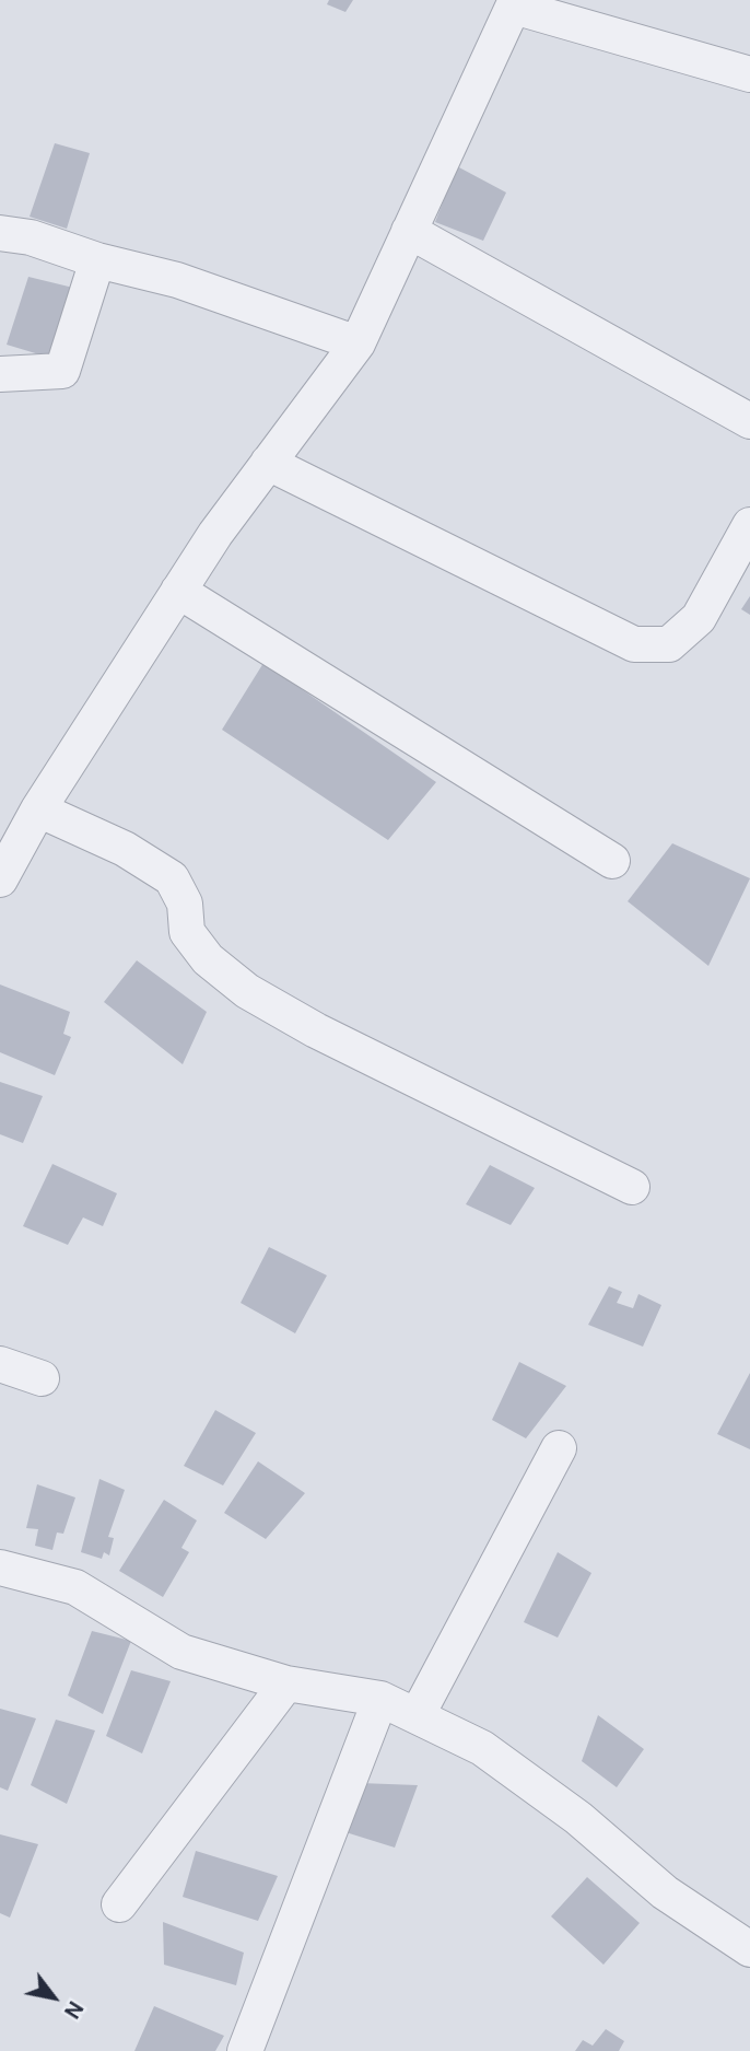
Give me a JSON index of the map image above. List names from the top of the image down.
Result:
{
  "north": "bottom right"
}
